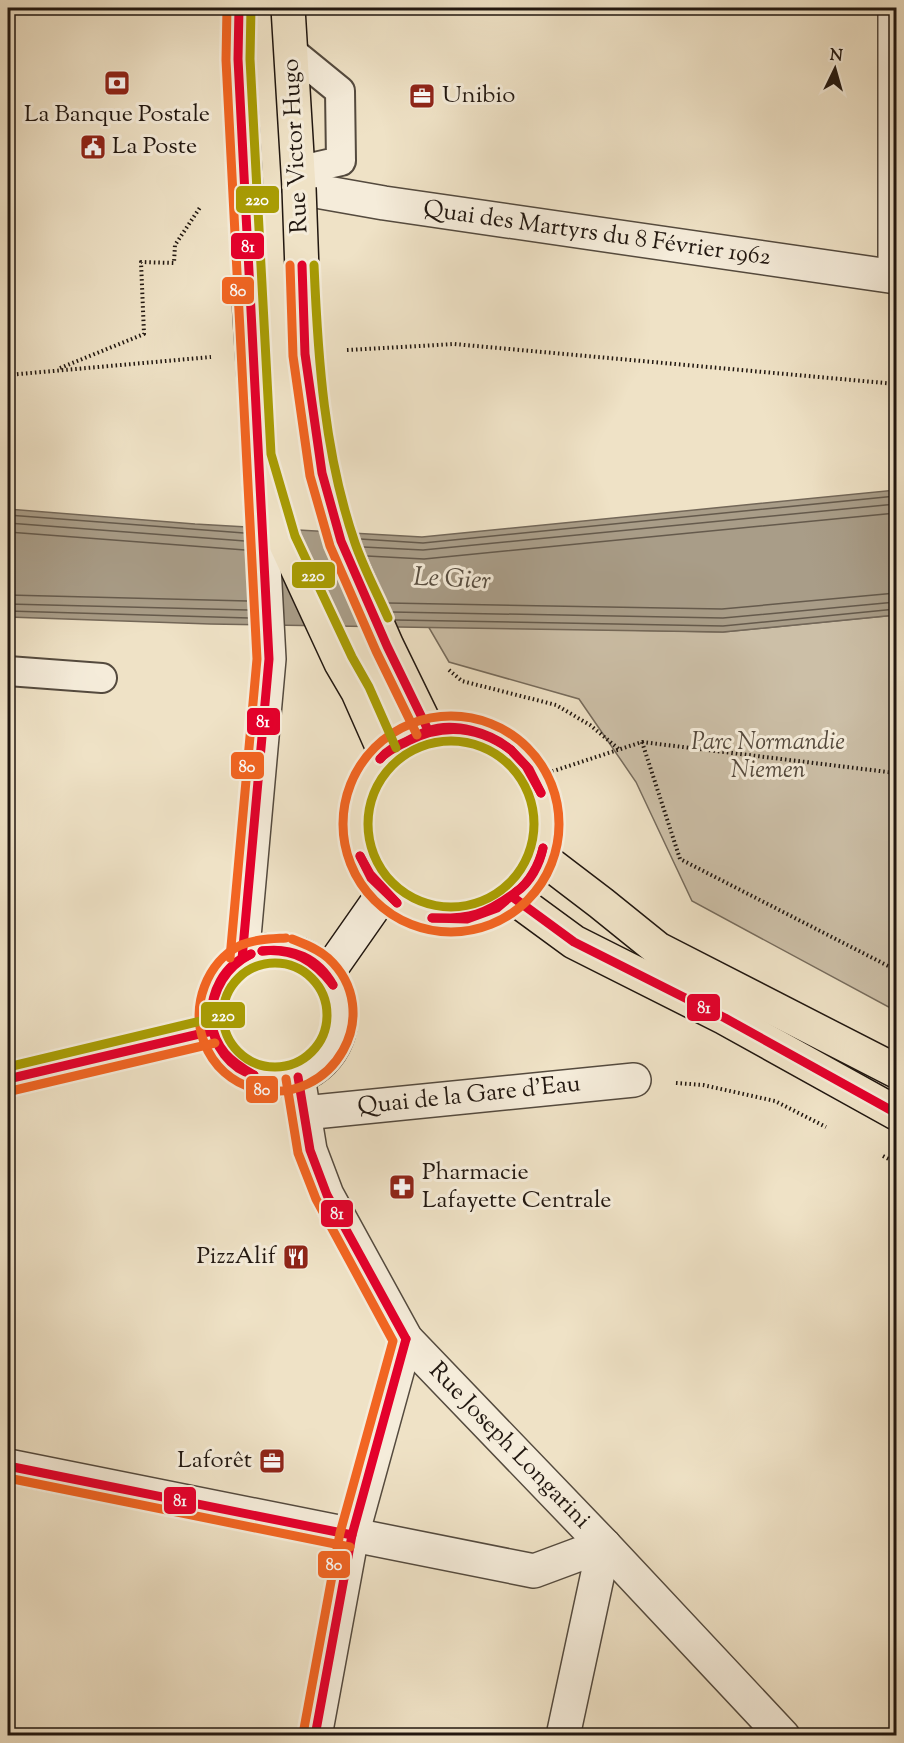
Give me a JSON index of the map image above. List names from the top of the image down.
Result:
{
  "streets": {
    "main road": ["Rue Victor Hugo"],
    "street": ["Quai des Martyrs du 8 Février 1962", "Quai de la Gare d'Eau", "Rue Joseph Longarini"]
  },
  "crossings": [
    ["Rue Victor Hugo", "Quai des Martyrs du 8 Février 1962"],
    ["Quai de la Gare d'Eau", "Rue Joseph Longarini"]
  ],
  "water": ["Le Gier"],
  "parks": ["Parc Normandie Niemen"],
  "places": {
    "bank": ["La Banque Postale"],
    "office": ["Unibio", "Laforêt"],
    "public building": ["La Poste"],
    "pharmacy": ["Pharmacie Lafayette Centrale"],
    "restaurant": ["PizzAlif"]
  },
  "lines": ["transit line 81", "transit line 80", "transit line 220"],
  "north": "top"
}
